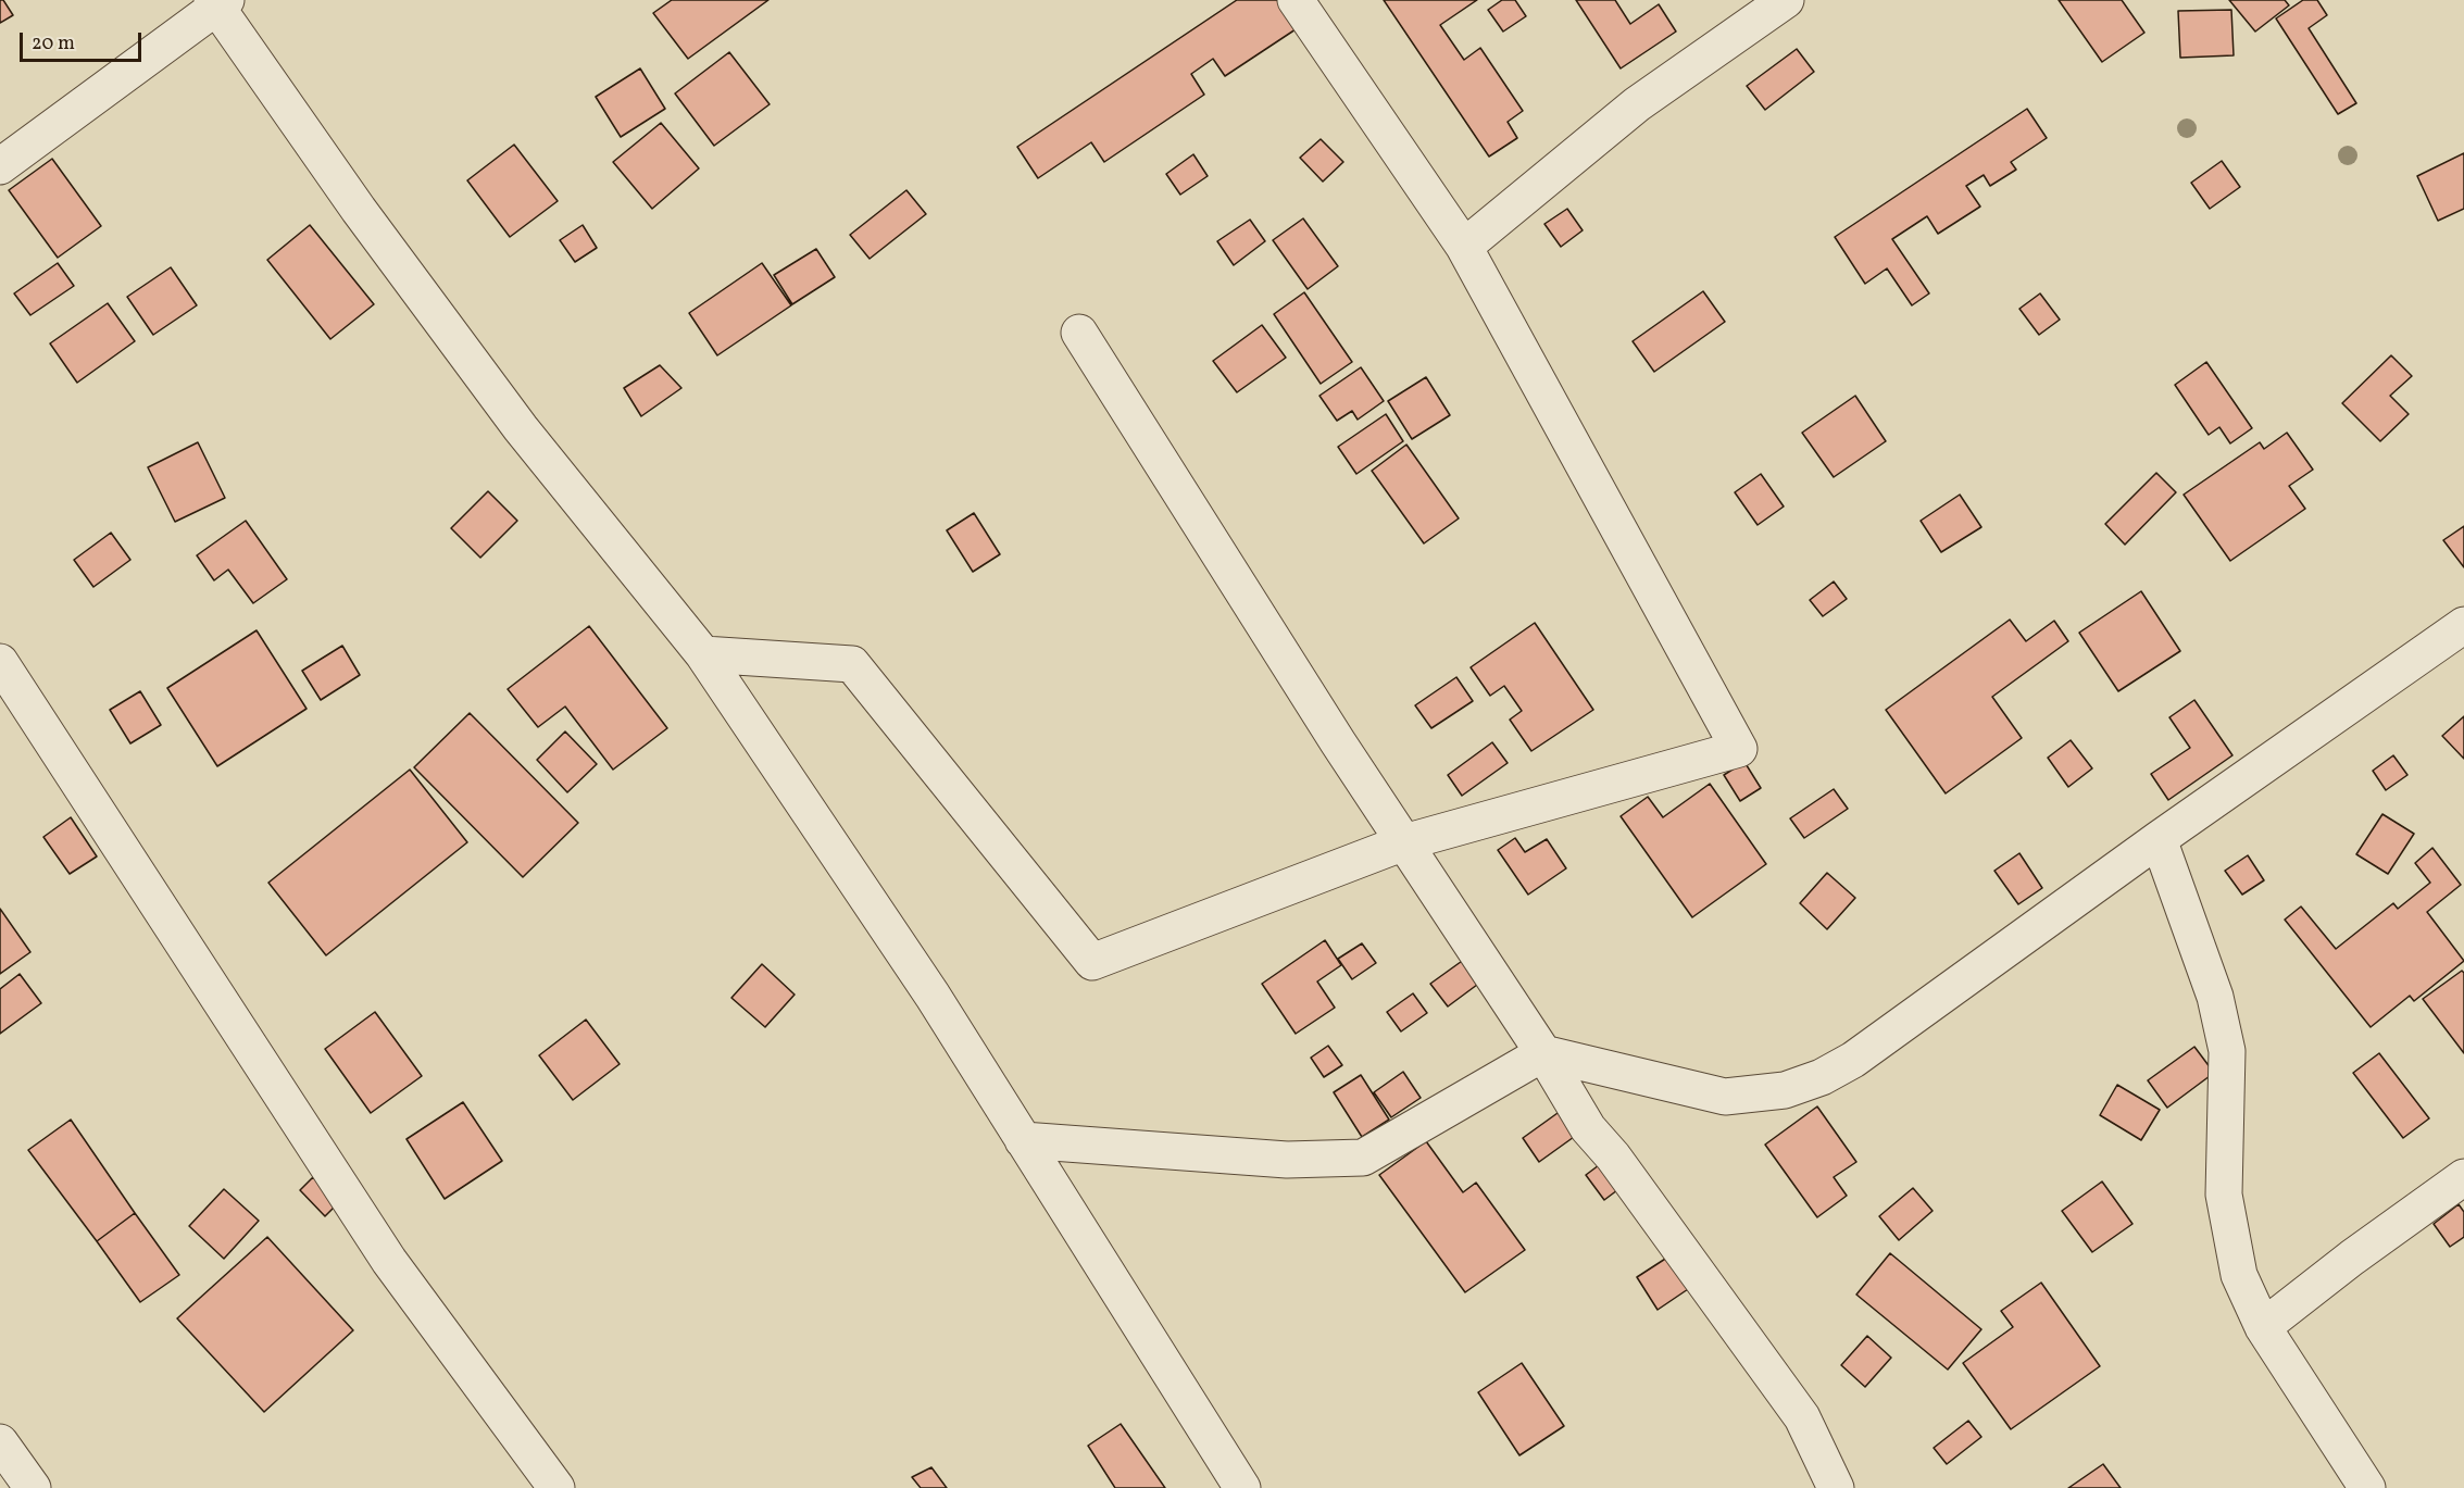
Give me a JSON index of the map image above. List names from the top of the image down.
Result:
{
  "scale_bar": "20 m"
}
